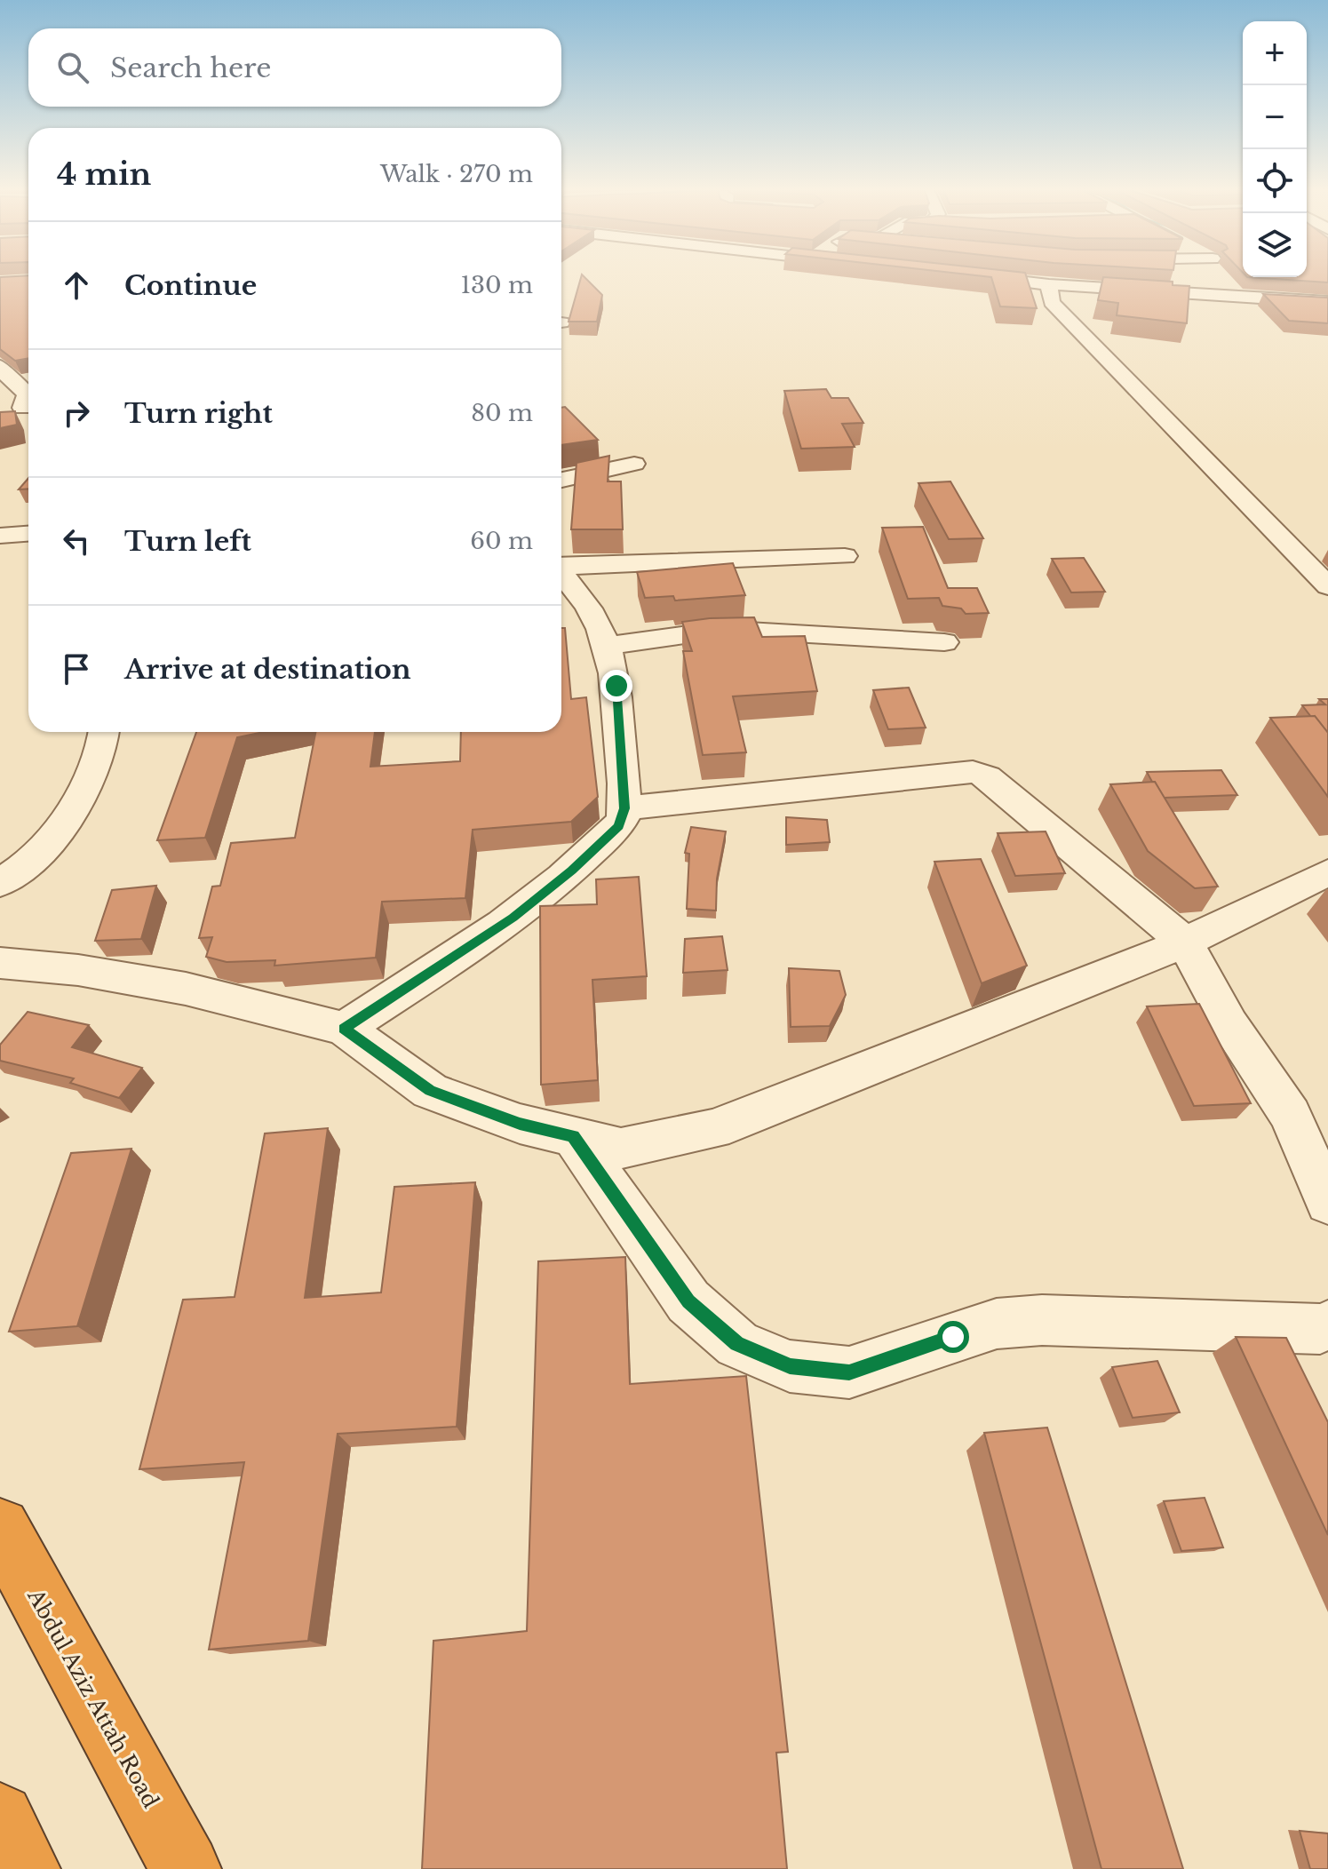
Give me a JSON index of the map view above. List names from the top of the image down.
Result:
{
  "streets": {
    "highway": ["Abdul Aziz Attah Road"]
  },
  "page": {
    "map_buttons": ["+", "−"],
    "search": "Search here",
    "heading": ["4 min", "Walk · 270 m"],
    "list": [
      ["Continue", "130 m"],
      ["Turn right", "80 m"],
      ["Turn left", "60 m"],
      "Arrive at destination"
    ]
  }
}
